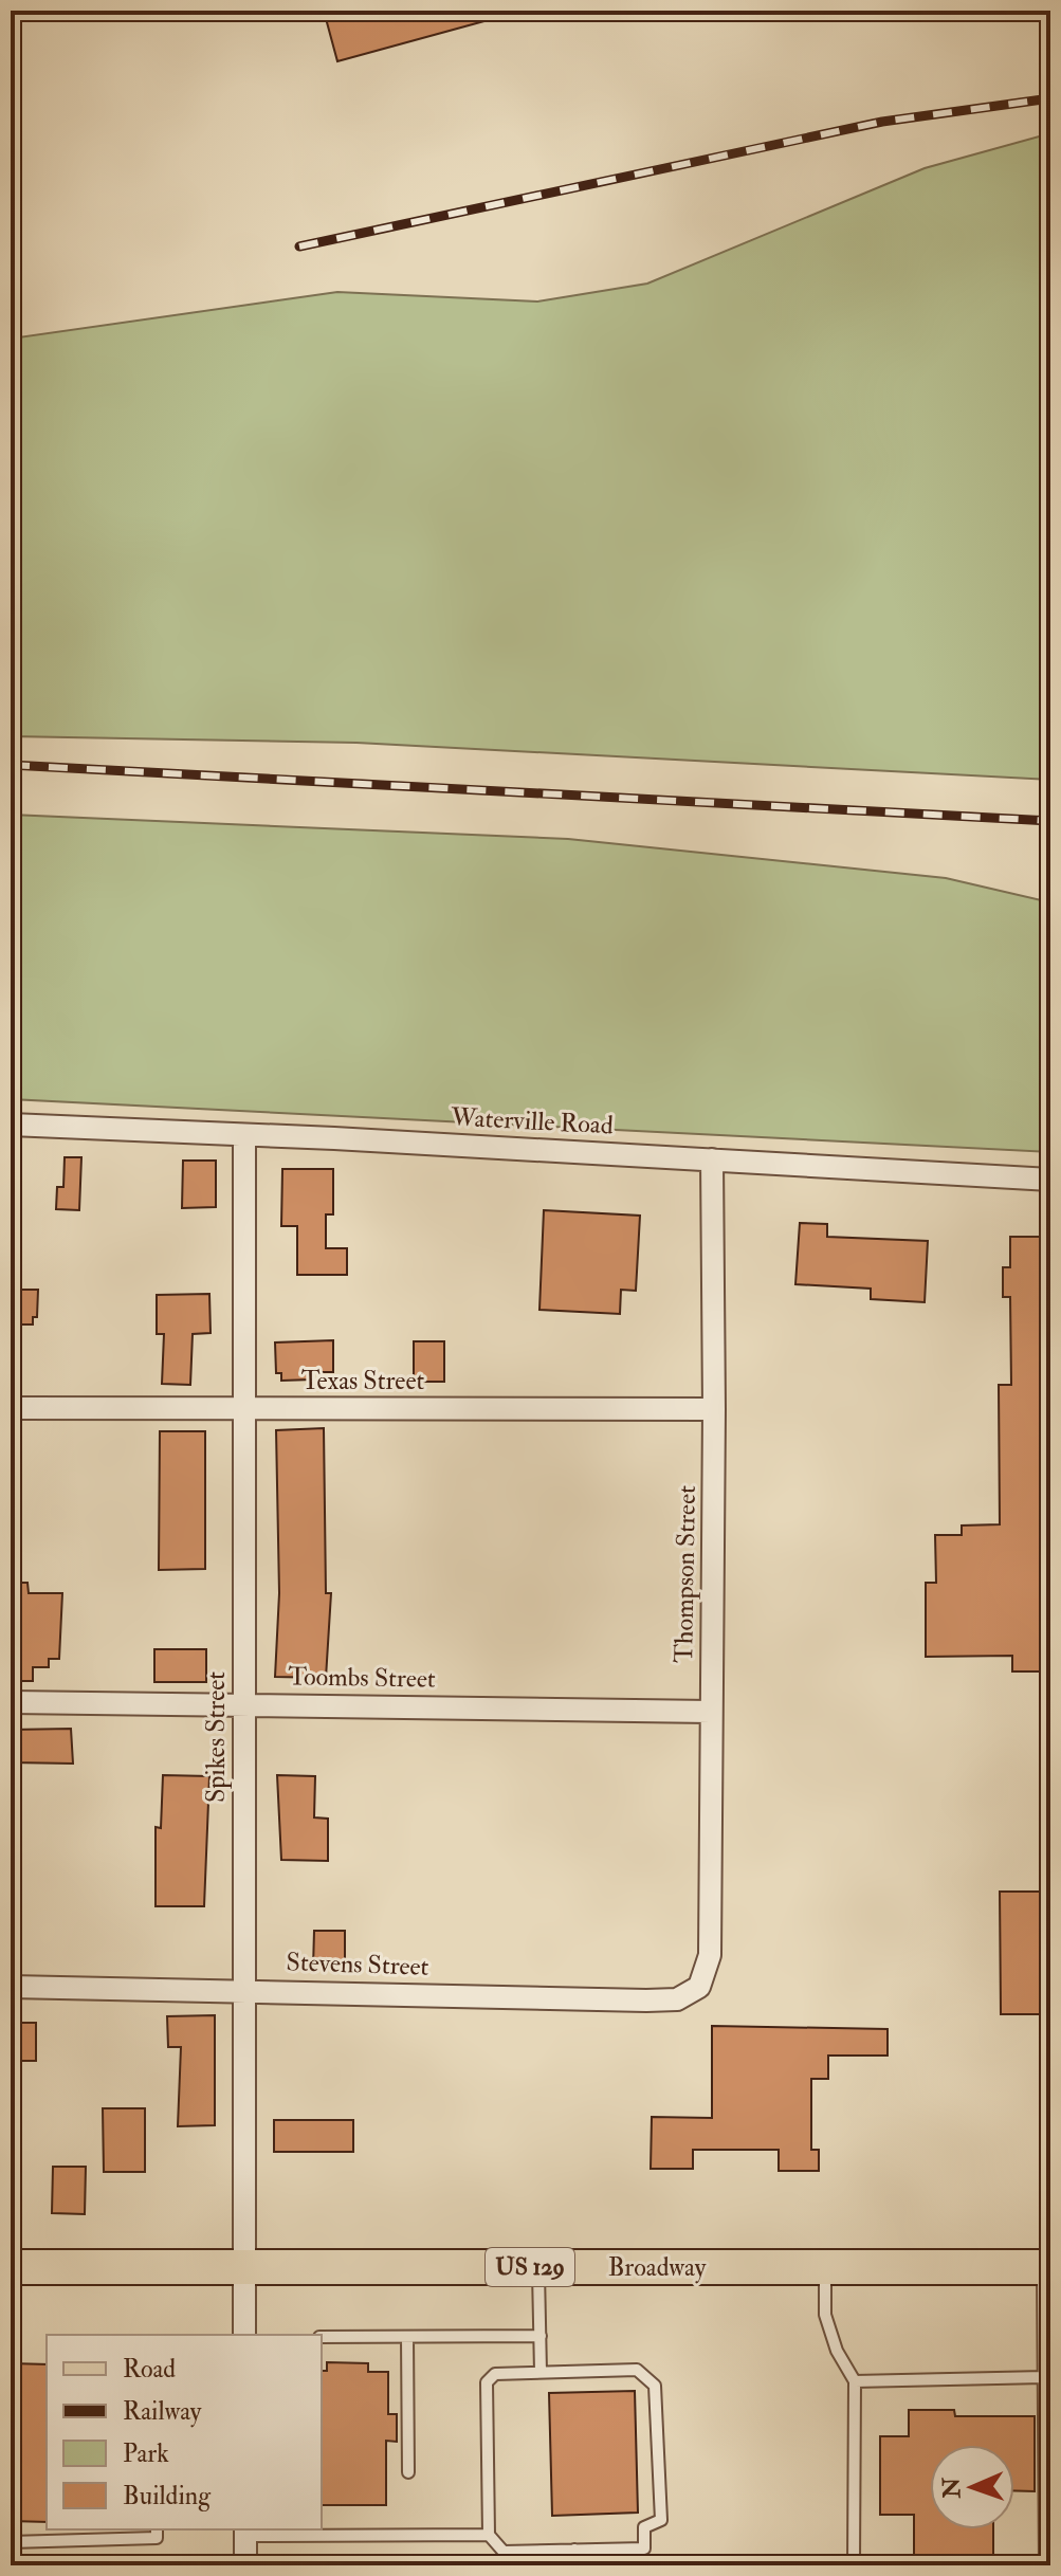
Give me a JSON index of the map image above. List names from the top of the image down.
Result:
{
  "streets": {
    "main road": ["US 129", "Broadway"],
    "street": [
      "Waterville Road",
      "Texas Street",
      "Thompson Street",
      "Toombs Street",
      "Spikes Street",
      "Stevens Street"
    ]
  },
  "crossings": [
    ["Waterville Road", "Thompson Street"],
    ["Waterville Road", "Spikes Street"],
    ["Texas Street", "Thompson Street"],
    ["Texas Street", "Spikes Street"],
    ["Thompson Street", "Toombs Street"],
    ["Thompson Street", "Stevens Street"],
    ["Toombs Street", "Spikes Street"],
    ["Spikes Street", "Stevens Street"],
    ["Spikes Street", "Broadway"]
  ],
  "legend": [
    "Road",
    "Railway",
    "Park",
    "Building"
  ],
  "north": "left"
}
